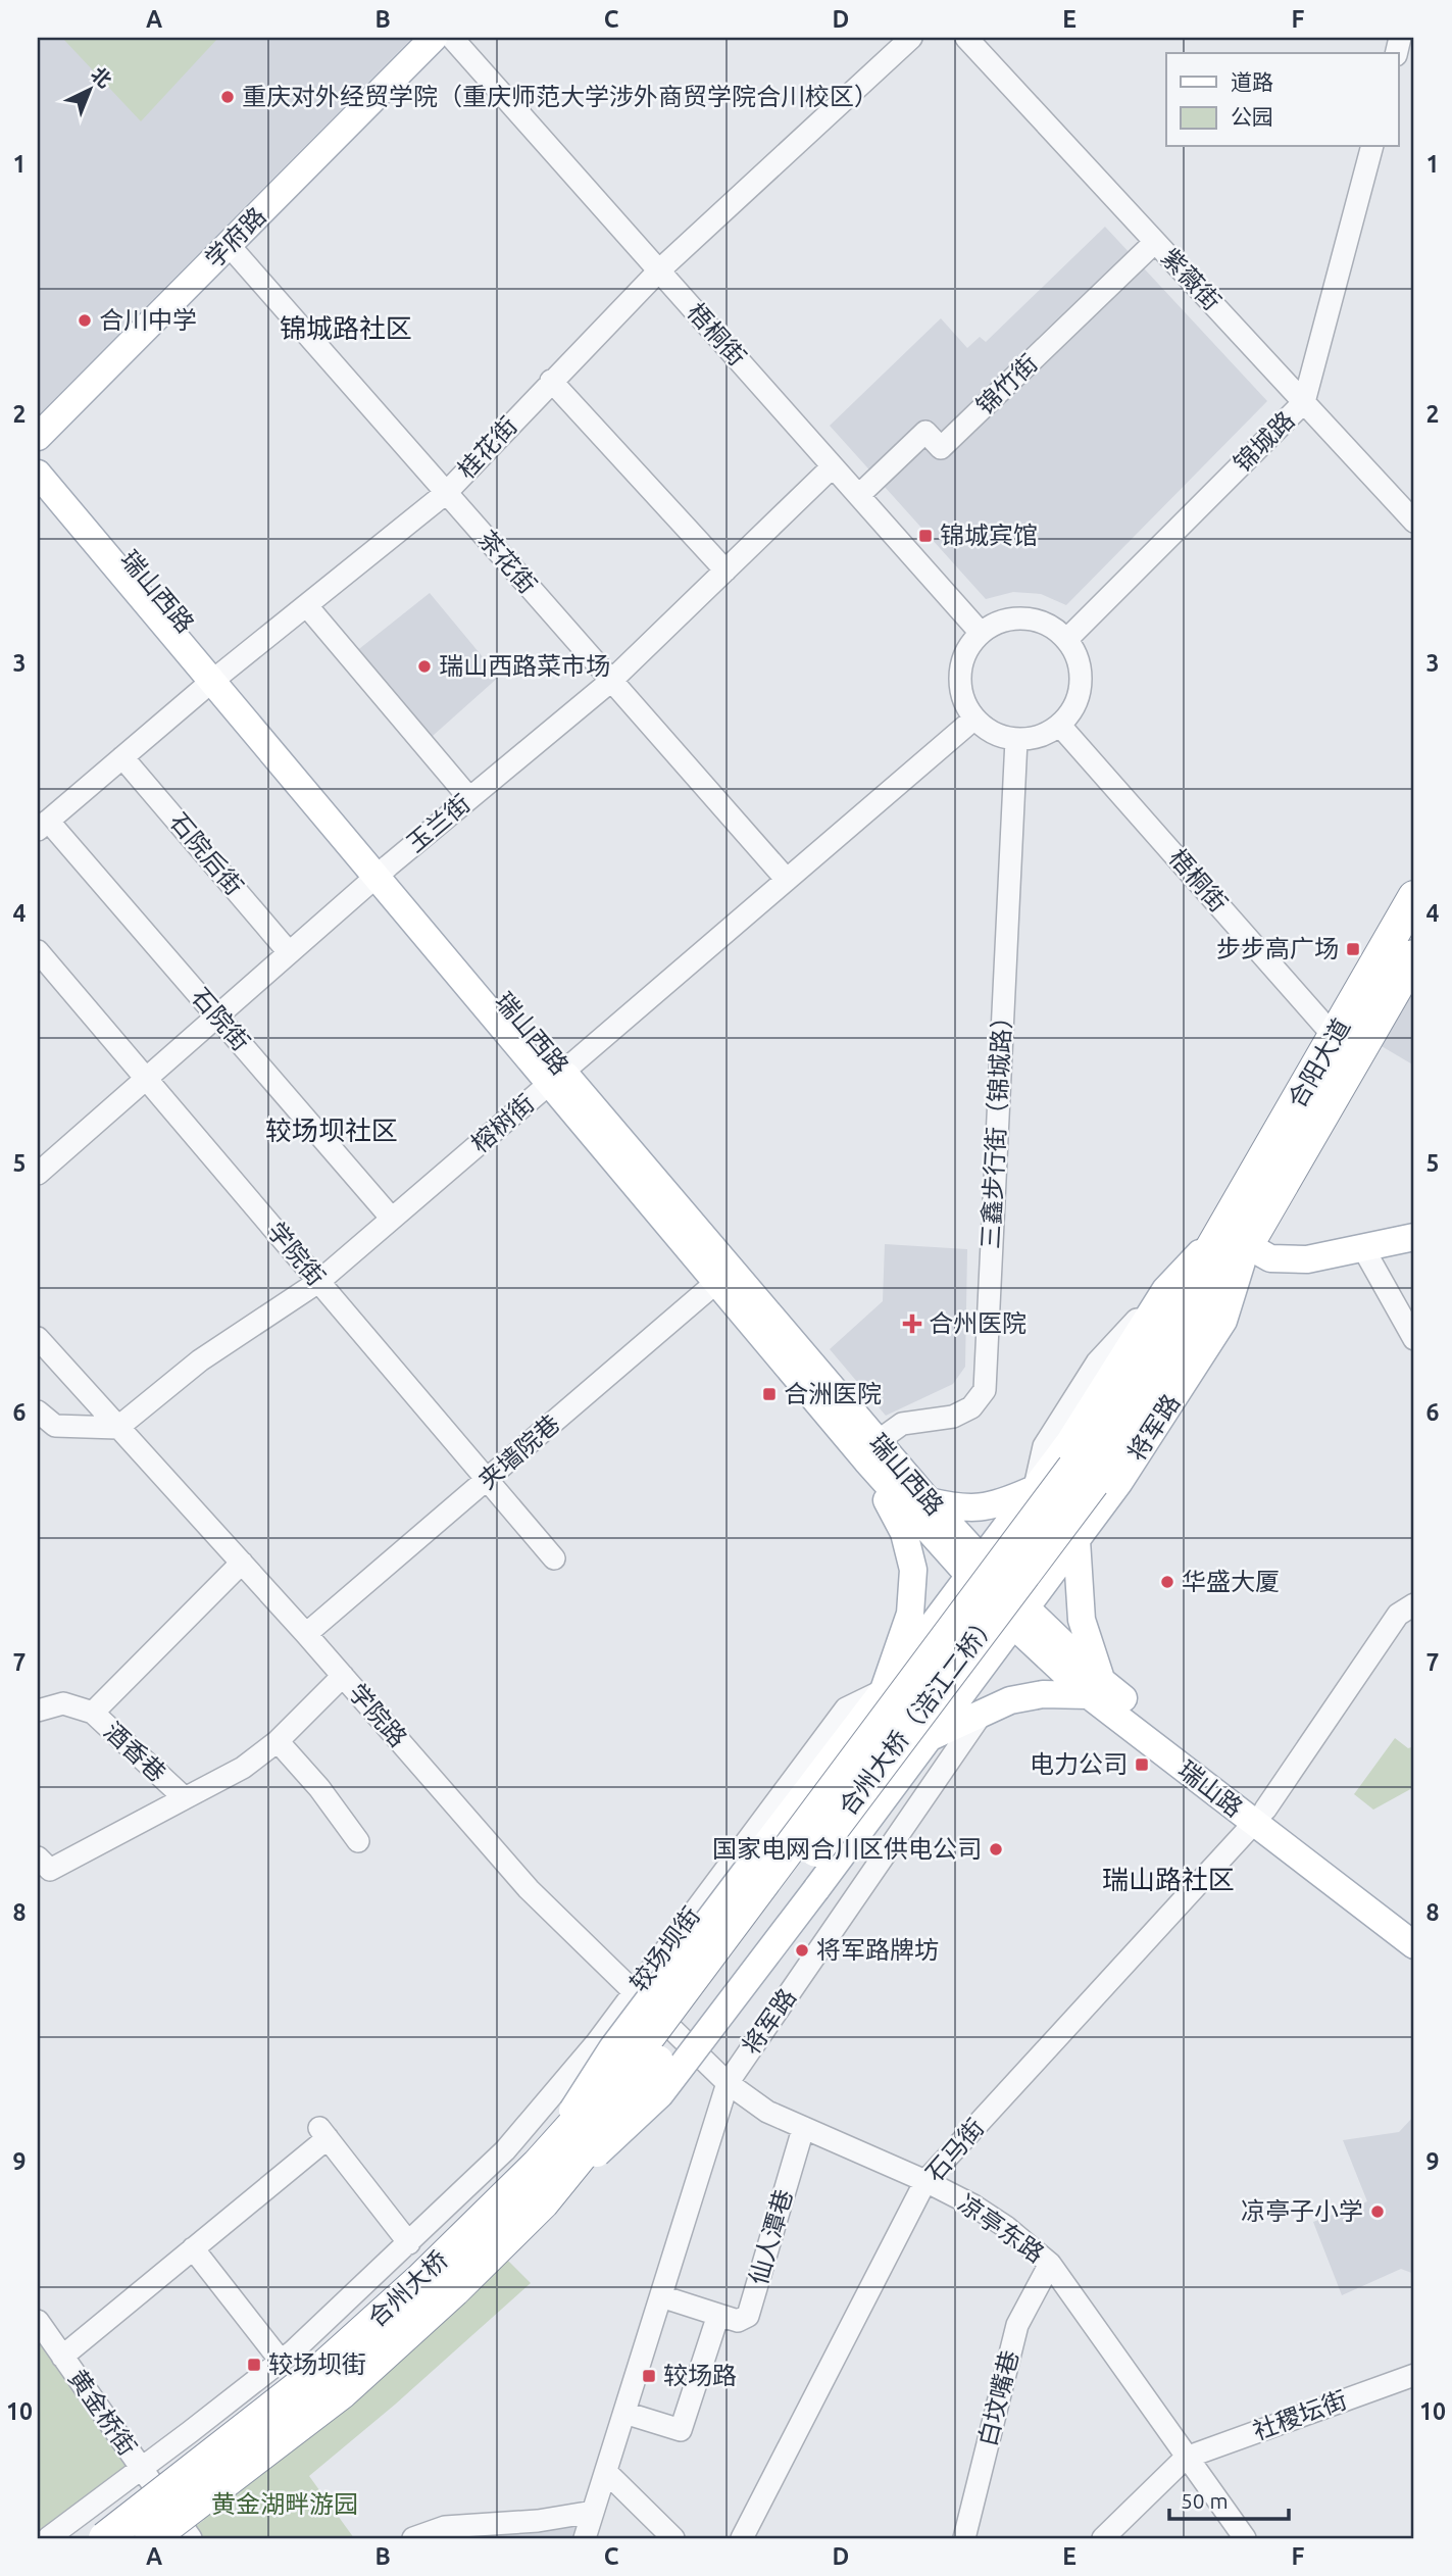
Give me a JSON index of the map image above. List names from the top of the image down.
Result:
{
  "streets": {
    "highway": ["合阳大道", "合州大桥（涪江二桥）", "合州大桥"],
    "main road": [
      "学府路",
      "瑞山西路",
      "将军路",
      "瑞山路"
    ],
    "street": [
      "紫薇街",
      "梧桐街",
      "锦竹街",
      "锦城路",
      "桂花街",
      "茶花街",
      "玉兰街",
      "石院后街",
      "石院街",
      "榕树街",
      "三鑫步行街（锦城路）",
      "学院街",
      "夹墙院巷",
      "学院路",
      "酒香巷",
      "较场坝街",
      "石马街",
      "凉亭东路",
      "仙人潭巷",
      "白坟嘴巷",
      "黄金桥街",
      "社稷坛街"
    ]
  },
  "crossings": [
    ["学府路", "茶花街"],
    ["紫薇街", "锦竹街"],
    ["紫薇街", "锦城路"],
    ["梧桐街", "锦竹街"],
    ["梧桐街", "锦城路"],
    ["梧桐街", "桂花街"],
    ["梧桐街", "玉兰街"],
    ["梧桐街", "合阳大道"],
    ["梧桐街", "榕树街"],
    ["梧桐街", "三鑫步行街（锦城路）"],
    ["锦城路", "榕树街"],
    ["锦城路", "三鑫步行街（锦城路）"],
    ["桂花街", "茶花街"],
    ["桂花街", "瑞山西路"],
    ["桂花街", "石院后街"],
    ["桂花街", "石院街"],
    ["茶花街", "玉兰街"],
    ["茶花街", "榕树街"],
    ["瑞山西路", "玉兰街"],
    ["瑞山西路", "榕树街"],
    ["瑞山西路", "三鑫步行街（锦城路）"],
    ["瑞山西路", "将军路"],
    ["瑞山西路", "夹墙院巷"],
    ["瑞山西路", "瑞山路"],
    ["玉兰街", "石院后街"],
    ["玉兰街", "石院街"],
    ["玉兰街", "学院街"],
    ["石院街", "榕树街"],
    ["合阳大道", "将军路"],
    ["合阳大道", "合州大桥（涪江二桥）"],
    ["榕树街", "三鑫步行街（锦城路）"],
    ["榕树街", "学院街"],
    ["榕树街", "学院路"],
    ["学院街", "夹墙院巷"],
    ["将军路", "合州大桥（涪江二桥）"],
    ["将军路", "学院路"],
    ["将军路", "瑞山路"],
    ["将军路", "凉亭东路"],
    ["将军路", "合州大桥"],
    ["夹墙院巷", "学院路"],
    ["合州大桥（涪江二桥）", "合州大桥"],
    ["学院路", "酒香巷"],
    ["学院路", "较场坝街"],
    ["学院路", "凉亭东路"],
    ["瑞山路", "石马街"],
    ["较场坝街", "黄金桥街"],
    ["石马街", "凉亭东路"],
    ["凉亭东路", "仙人潭巷"],
    ["凉亭东路", "白坟嘴巷"],
    ["凉亭东路", "社稷坛街"]
  ],
  "districts": ["锦城路社区", "较场坝社区", "瑞山路社区"],
  "parks": ["黄金湖畔游园"],
  "places": {
    "other": [
      "重庆对外经贸学院（重庆师范大学涉外商贸学院合川校区）",
      "合川中学",
      "瑞山西路菜市场",
      "华盛大厦",
      "国家电网合川区供电公司",
      "将军路牌坊",
      "凉亭子小学"
    ],
    "transit": [
      "锦城宾馆",
      "步步高广场",
      "合洲医院",
      "电力公司",
      "较场坝街",
      "较场路"
    ],
    "health": ["合州医院"]
  },
  "legend": ["道路", "公园"],
  "scale_bar": "50 m",
  "north": "top right",
  "grid": {
    "columns": [
      "A",
      "B",
      "C",
      "D",
      "E",
      "F"
    ],
    "rows": [
      "1",
      "2",
      "3",
      "4",
      "5",
      "6",
      "7",
      "8",
      "9",
      "10"
    ]
  }
}
